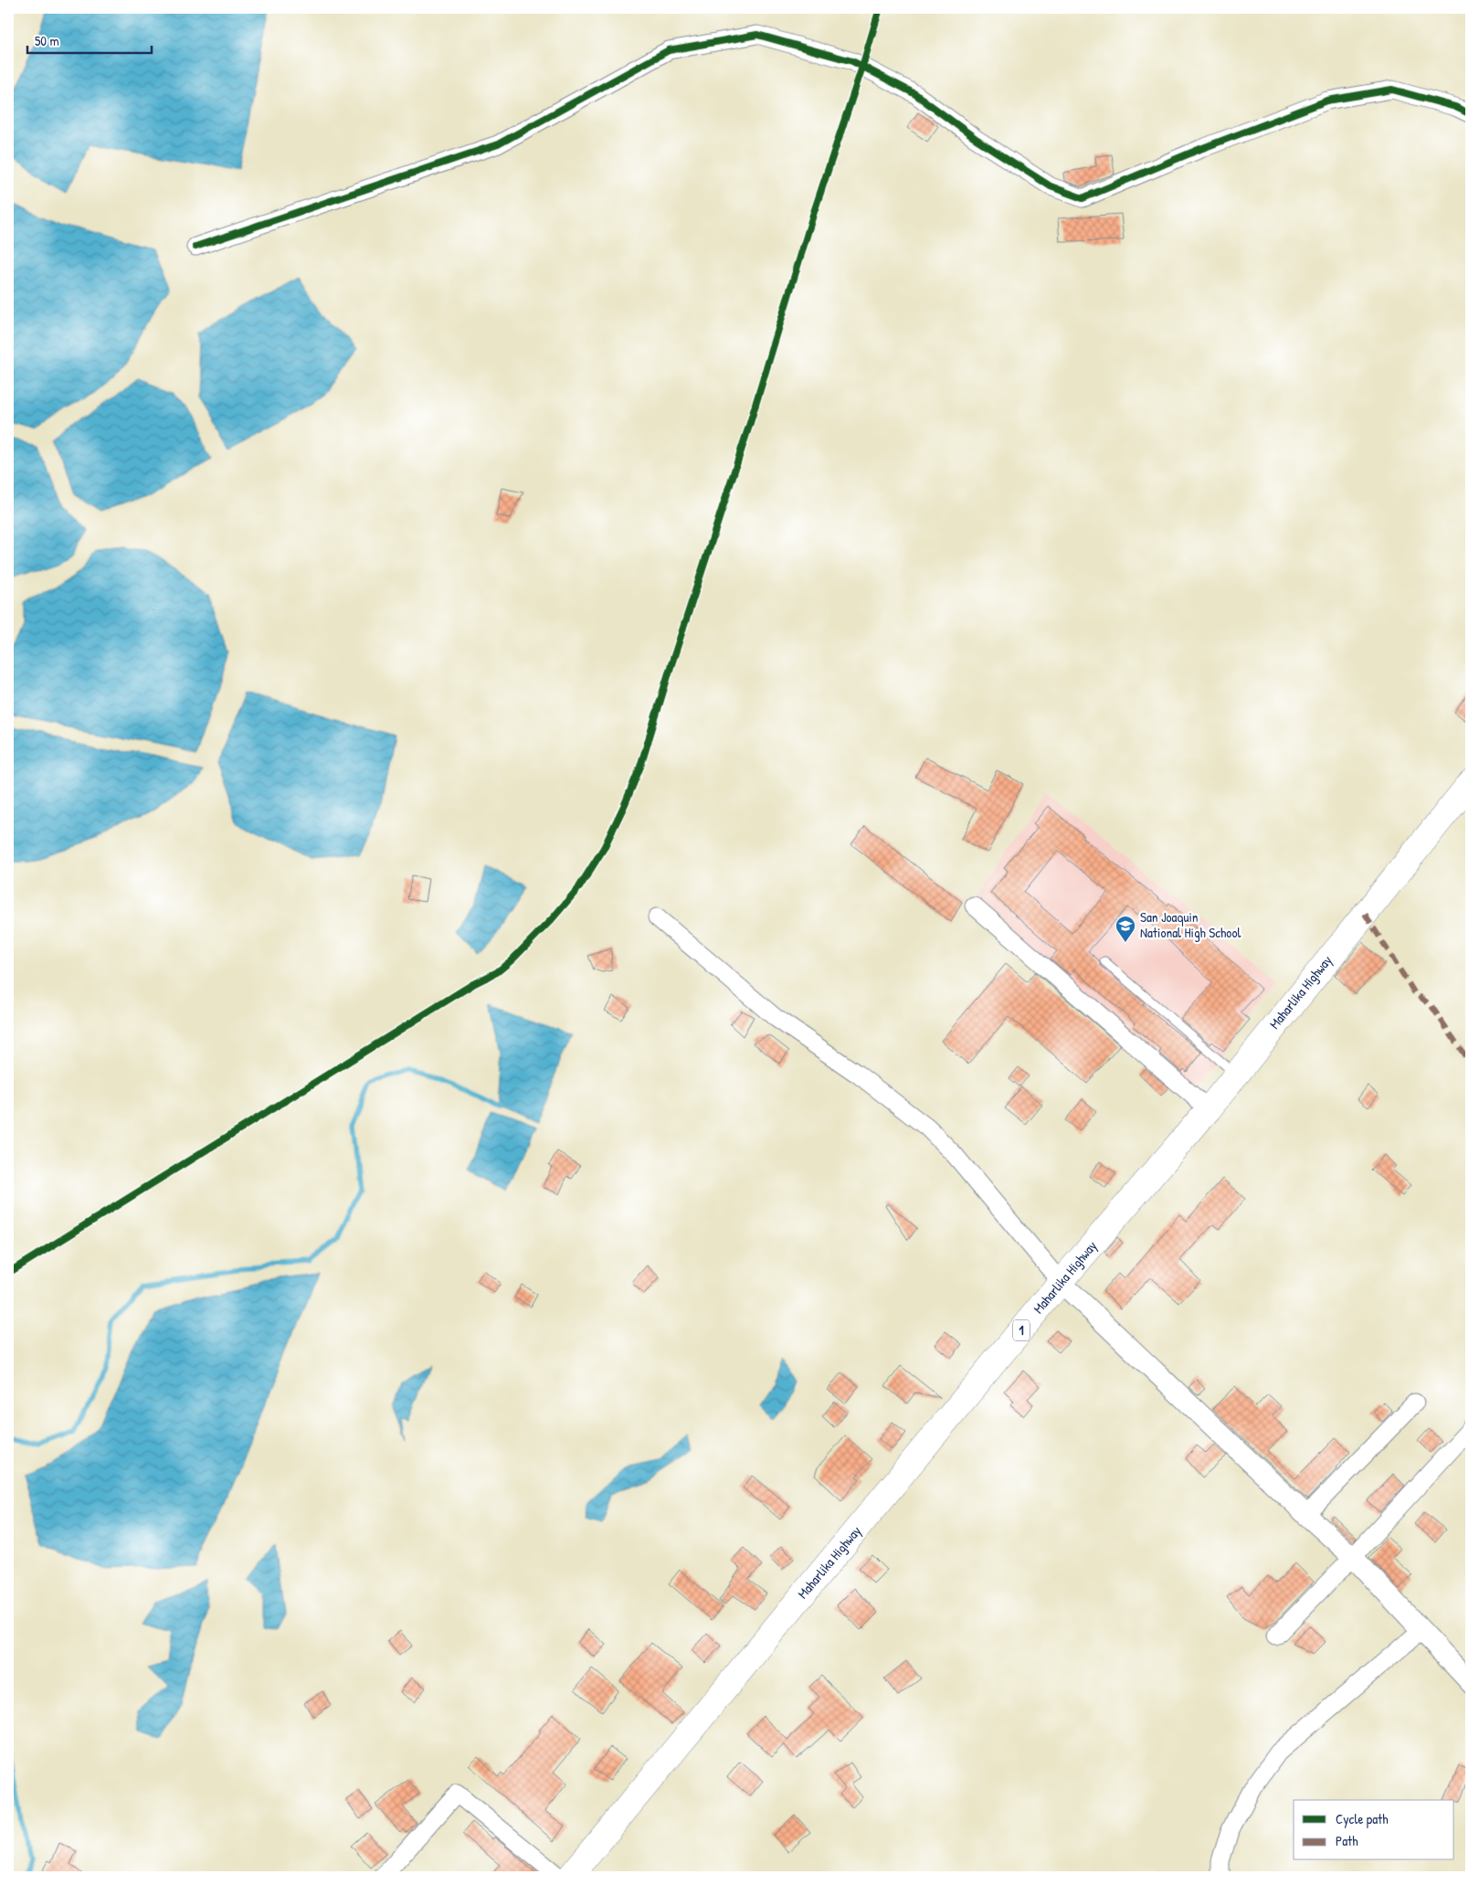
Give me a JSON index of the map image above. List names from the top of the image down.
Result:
{
  "streets": {
    "highway": ["Maharlika Highway", "1"]
  },
  "places": {
    "school or university": ["San Joaquin National High School"]
  },
  "legend": ["Cycle path", "Path"],
  "scale_bar": "50 m"
}
